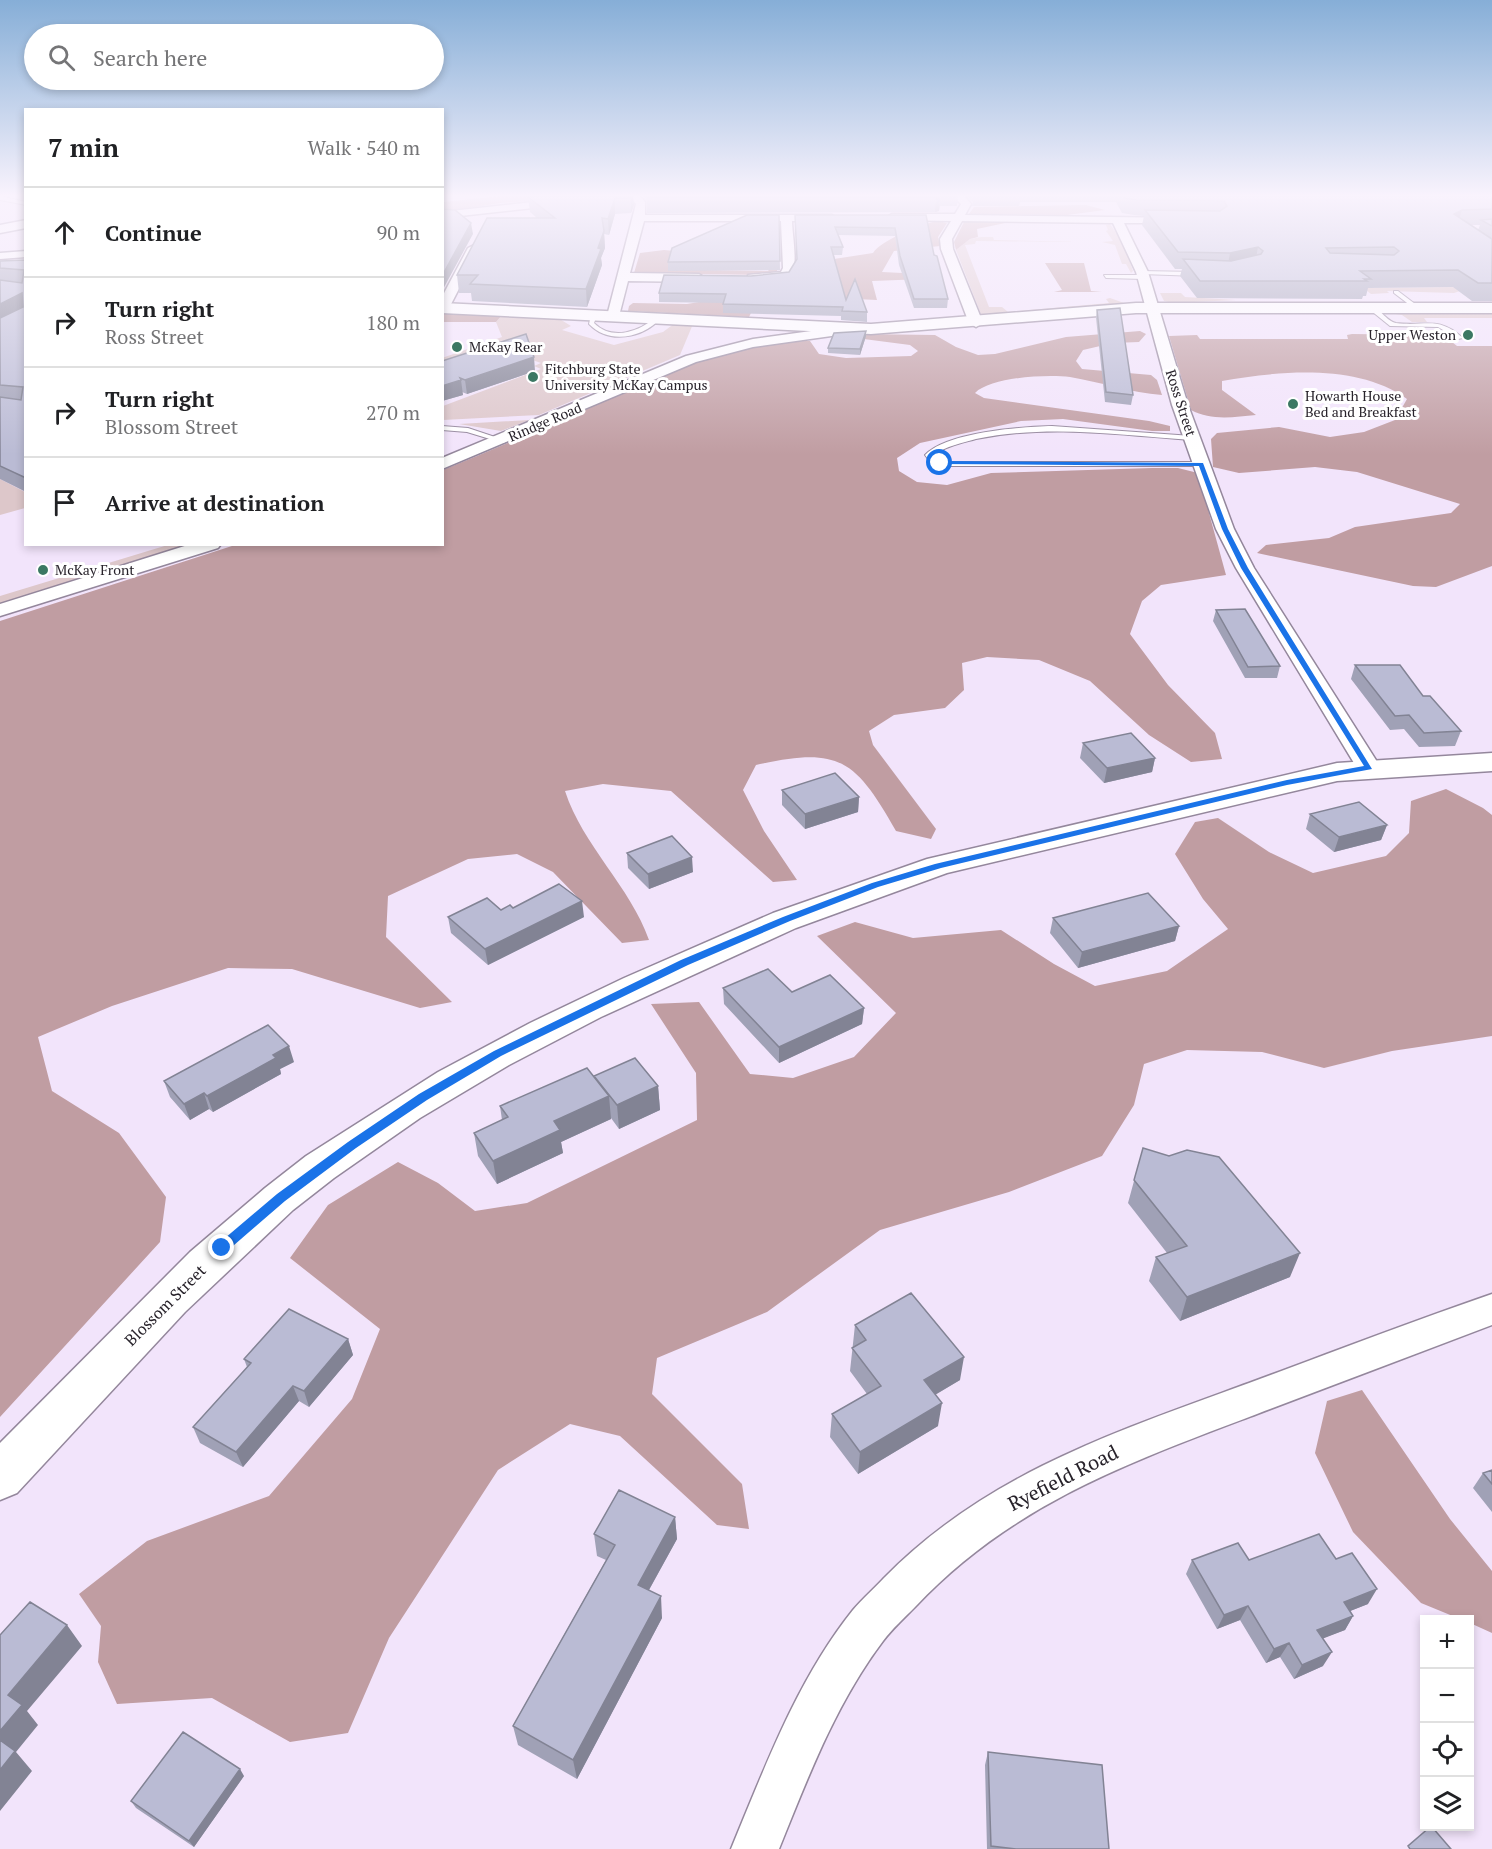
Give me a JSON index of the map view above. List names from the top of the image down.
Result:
{
  "streets": {
    "street": [
      "Ross Street",
      "Rindge Road",
      "Blossom Street",
      "Ryefield Road"
    ]
  },
  "crossings": [
    ["Ross Street", "Blossom Street"]
  ],
  "places": [
    "Upper Weston",
    "McKay Rear",
    "Fitchburg State University McKay Campus",
    "Howarth House Bed and Breakfast",
    "McKay Front"
  ],
  "page": {
    "search": "Search here",
    "heading": ["7 min", "Walk · 540 m"],
    "list": [
      ["Continue", "90 m"],
      ["Turn right", "Ross Street", "180 m"],
      ["Turn right", "Blossom Street", "270 m"],
      "Arrive at destination"
    ],
    "map_buttons": ["+", "−"]
  }
}
